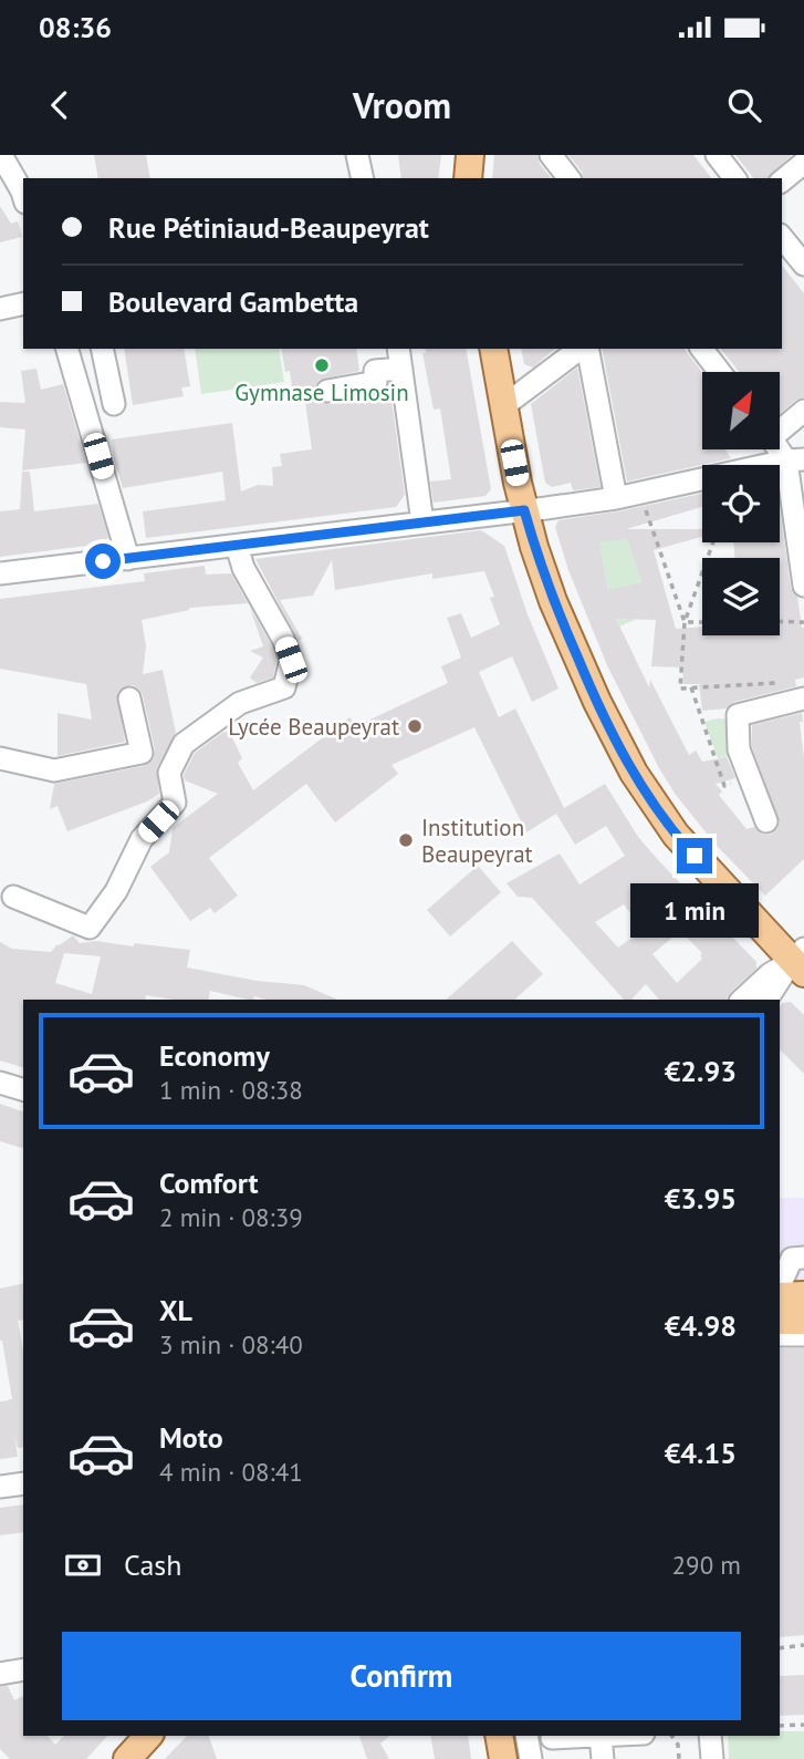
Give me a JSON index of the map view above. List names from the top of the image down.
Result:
{
  "places": ["Gymnase Limosin", "Lycée Beaupeyrat", "Institution Beaupeyrat"],
  "north": "top right",
  "page": {
    "status": "08:36",
    "header": "Vroom",
    "banner": ["Rue Pétiniaud-Beaupeyrat", "Boulevard Gambetta"],
    "bubble": "1 min",
    "list": [
      {
        "name": "Economy",
        "note": "1 min · 08:38",
        "value": "€2.93"
      },
      {
        "name": "Comfort",
        "note": "2 min · 08:39",
        "value": "€3.95"
      },
      {
        "name": "XL",
        "note": "3 min · 08:40",
        "value": "€4.98"
      },
      {
        "name": "Moto",
        "note": "4 min · 08:41",
        "value": "€4.15"
      }
    ],
    "pay": ["Cash", "290 m"],
    "buttons": "Confirm"
  }
}
